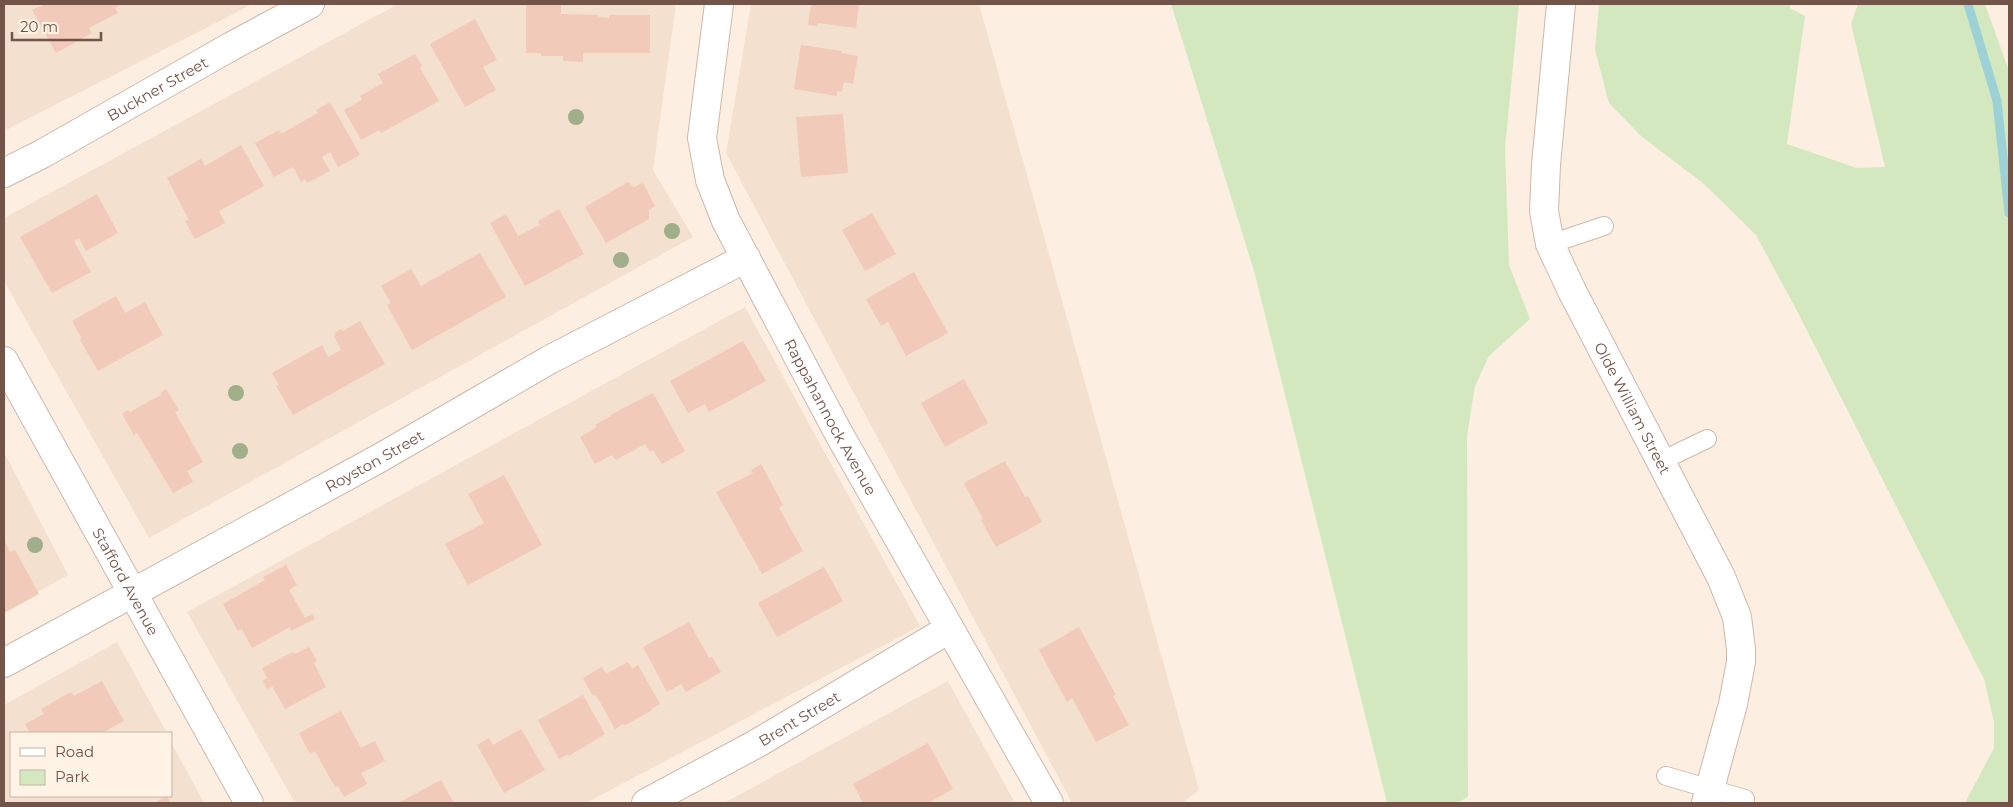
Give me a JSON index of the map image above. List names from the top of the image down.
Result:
{
  "streets": {
    "street": [
      "Buckner Street",
      "Olde William Street",
      "Rappahannock Avenue",
      "Royston Street",
      "Stafford Avenue",
      "Brent Street"
    ]
  },
  "crossings": [
    ["Rappahannock Avenue", "Royston Street"],
    ["Rappahannock Avenue", "Brent Street"],
    ["Royston Street", "Stafford Avenue"]
  ],
  "legend": ["Road", "Park"],
  "scale_bar": "20 m"
}
